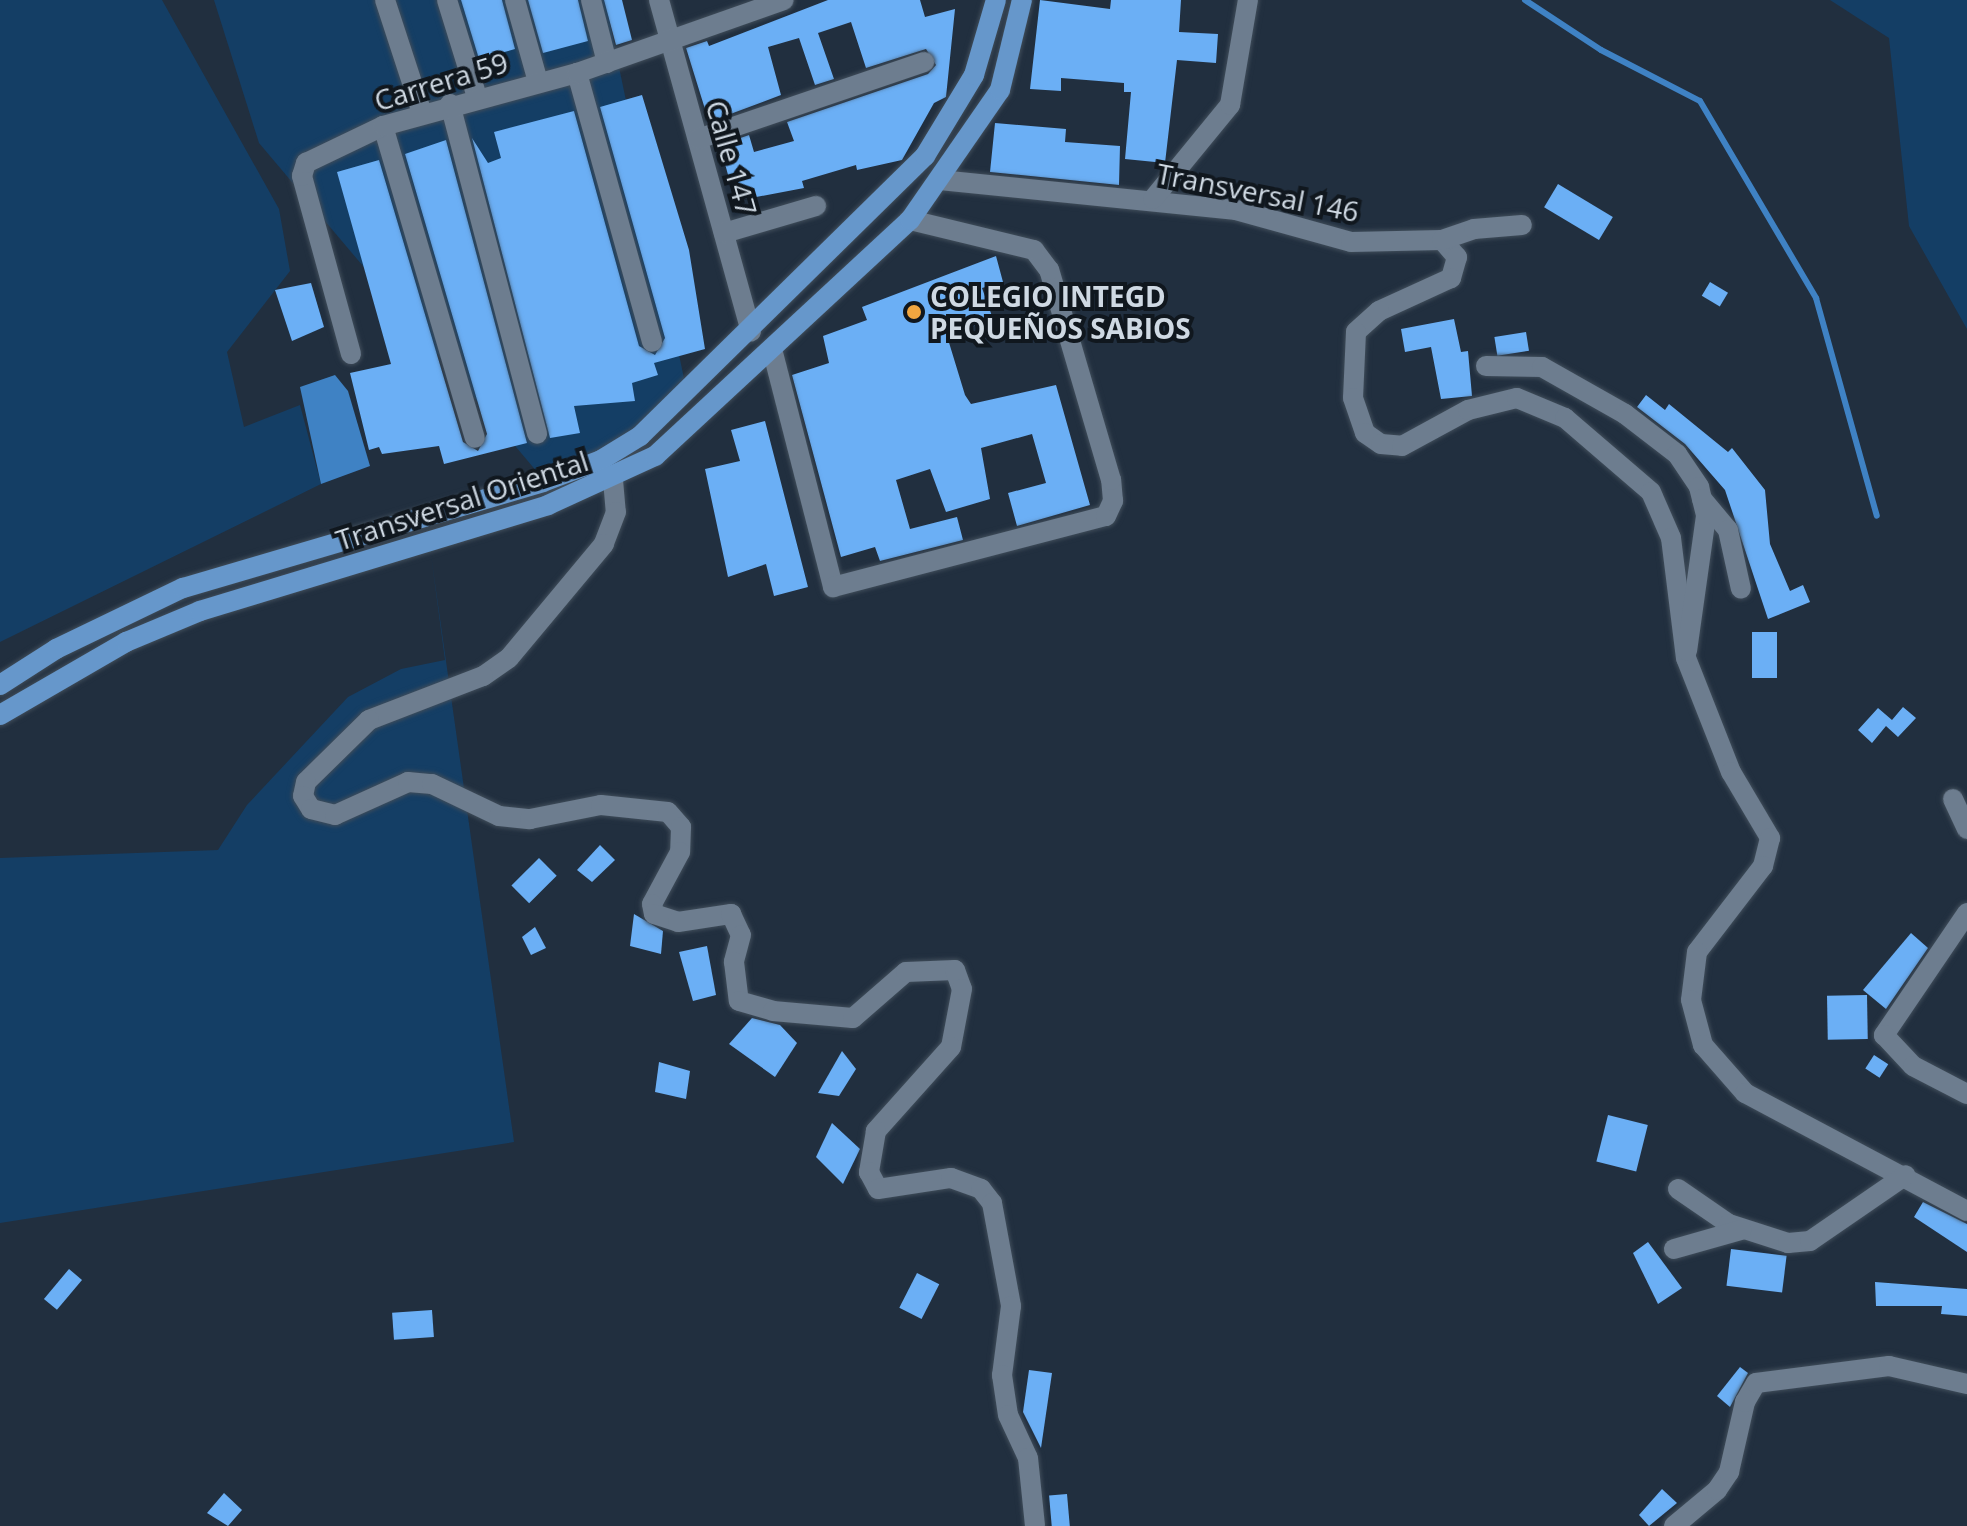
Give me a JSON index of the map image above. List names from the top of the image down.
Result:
{
  "streets": {
    "main road": ["Transversal Oriental"],
    "street": ["Carrera 59", "Calle 147", "Transversal 146"]
  },
  "crossings": [
    ["Carrera 59", "Calle 147"],
    ["Calle 147", "Transversal Oriental"],
    ["Transversal 146", "Transversal Oriental"]
  ],
  "places": ["COLEGIO INTEGD PEQUEÑOS SABIOS"]
}
